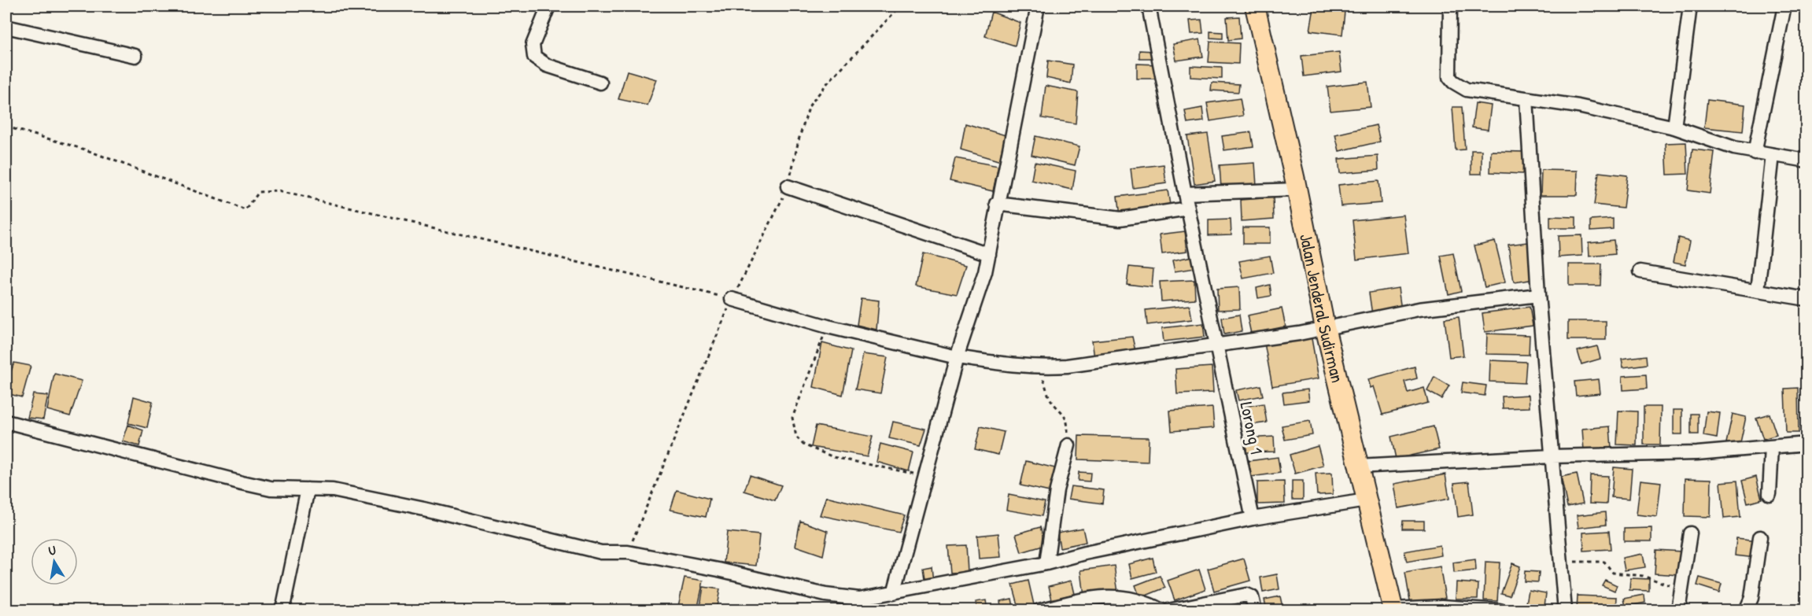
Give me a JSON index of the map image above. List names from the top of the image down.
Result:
{
  "streets": {
    "highway": ["Jalan Jenderal Sudirman"],
    "street": ["Lorong 1"]
  },
  "north": "top"
}
